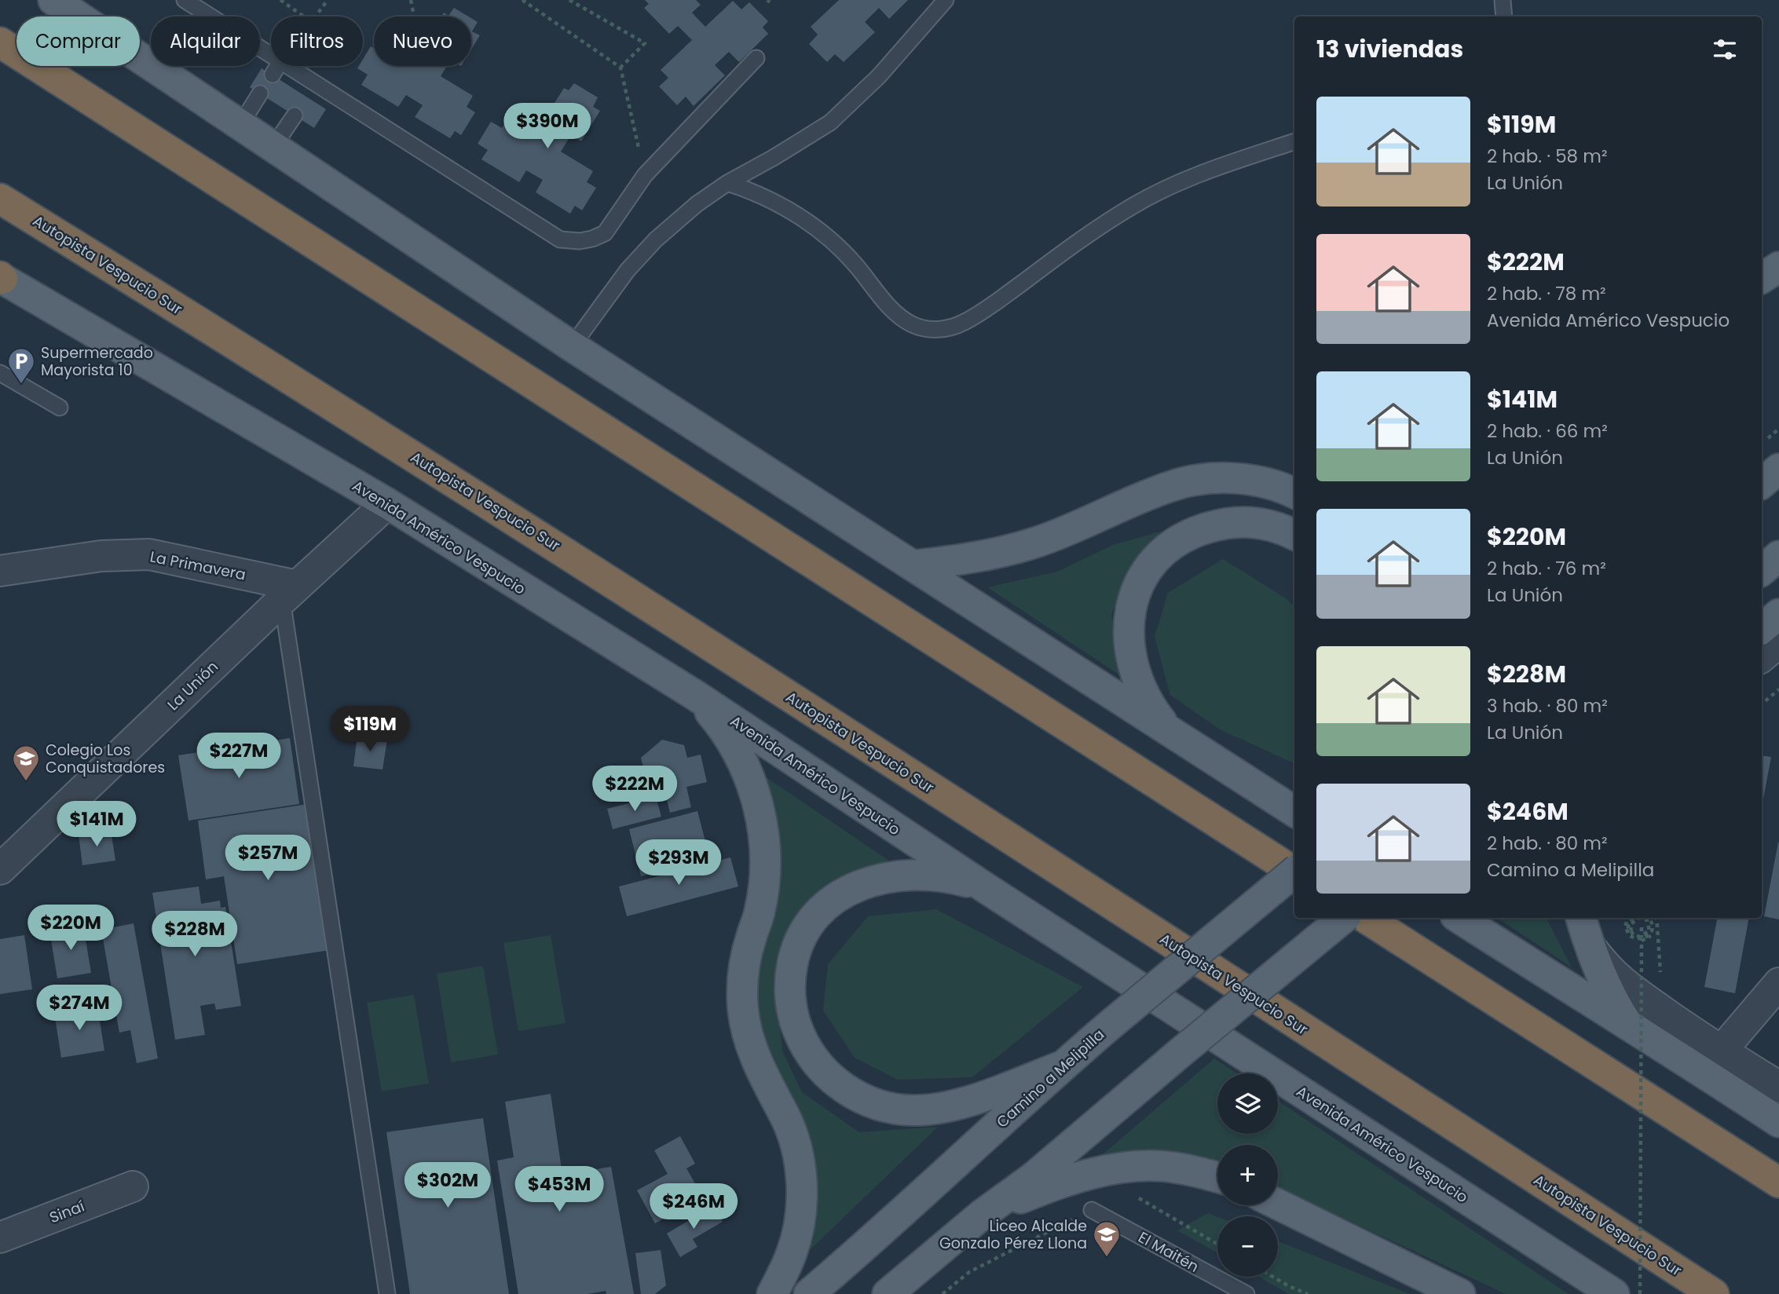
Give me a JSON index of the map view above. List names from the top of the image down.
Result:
{
  "streets": {
    "highway": ["Autopista Vespucio Sur"],
    "main road": ["Avenida Américo Vespucio", "Camino a Melipilla"],
    "street": ["La Primavera", "La Unión", "Sinaí"],
    "lane": ["El Maitén"]
  },
  "crossings": [
    ["Avenida Américo Vespucio", "La Unión"],
    ["La Primavera", "La Unión"]
  ],
  "places": {
    "parking": ["Supermercado Mayorista 10"],
    "school or university": ["Colegio Los Conquistadores", "Liceo Alcalde Gonzalo Pérez Llona"]
  },
  "page": {
    "chip": [
      "Comprar",
      "Alquilar",
      "Filtros",
      "Nuevo"
    ],
    "heading": "13 viviendas",
    "list": [
      {
        "name": "$119M",
        "note": "2 hab. · 58 m² · La Unión"
      },
      {
        "name": "$222M",
        "note": "2 hab. · 78 m² · Avenida Américo Vespucio"
      },
      {
        "name": "$141M",
        "note": "2 hab. · 66 m² · La Unión"
      },
      {
        "name": "$220M",
        "note": "2 hab. · 76 m² · La Unión"
      },
      {
        "name": "$228M",
        "note": "3 hab. · 80 m² · La Unión"
      },
      {
        "name": "$246M",
        "note": "2 hab. · 80 m² · Camino a Melipilla"
      }
    ],
    "price": [
      "$390M",
      "$119M",
      "$227M",
      "$222M",
      "$141M",
      "$257M",
      "$293M",
      "$220M",
      "$228M",
      "$274M",
      "$302M",
      "$453M",
      "$246M"
    ],
    "map_buttons": ["+", "−"]
  }
}
